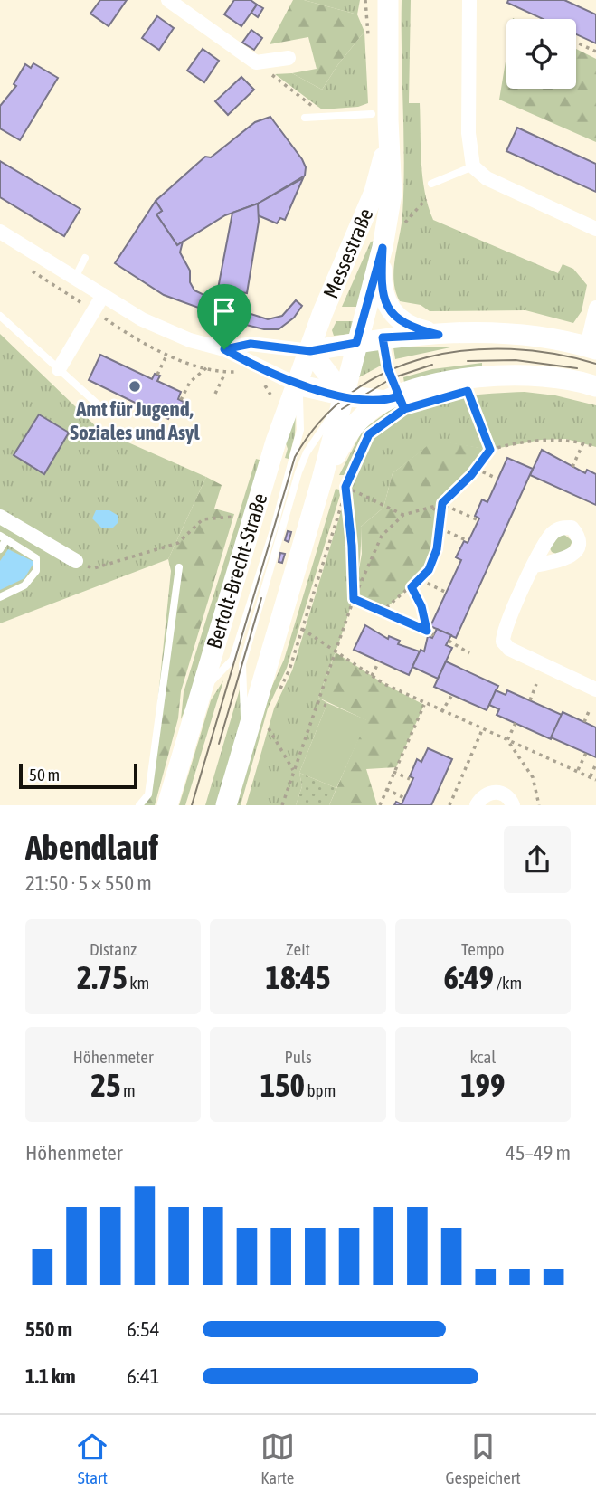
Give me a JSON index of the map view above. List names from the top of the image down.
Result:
{
  "streets": {
    "main road": ["Messestraße", "Bertolt-Brecht-Straße"]
  },
  "crossings": [
    ["Messestraße", "Bertolt-Brecht-Straße"]
  ],
  "places": ["Amt für Jugend, Soziales und Asyl"],
  "scale_bar": "50 m",
  "page": {
    "scale": "50 m",
    "heading": ["Abendlauf", "21:50 · 5 × 550 m"],
    "stats": [
      ["Distanz", "2.75 km"],
      ["Zeit", "18:45"],
      ["Tempo", "6:49 /km"],
      ["Höhenmeter", "25 m"],
      ["Puls", "150 bpm"],
      ["kcal", "199"]
    ],
    "chart": ["Höhenmeter", "45–49 m"],
    "list": [
      {
        "name": "550 m",
        "note": "6:54"
      },
      {
        "name": "1.1 km",
        "note": "6:41"
      }
    ],
    "tabs": ["Start", "Karte", "Gespeichert"]
  }
}
